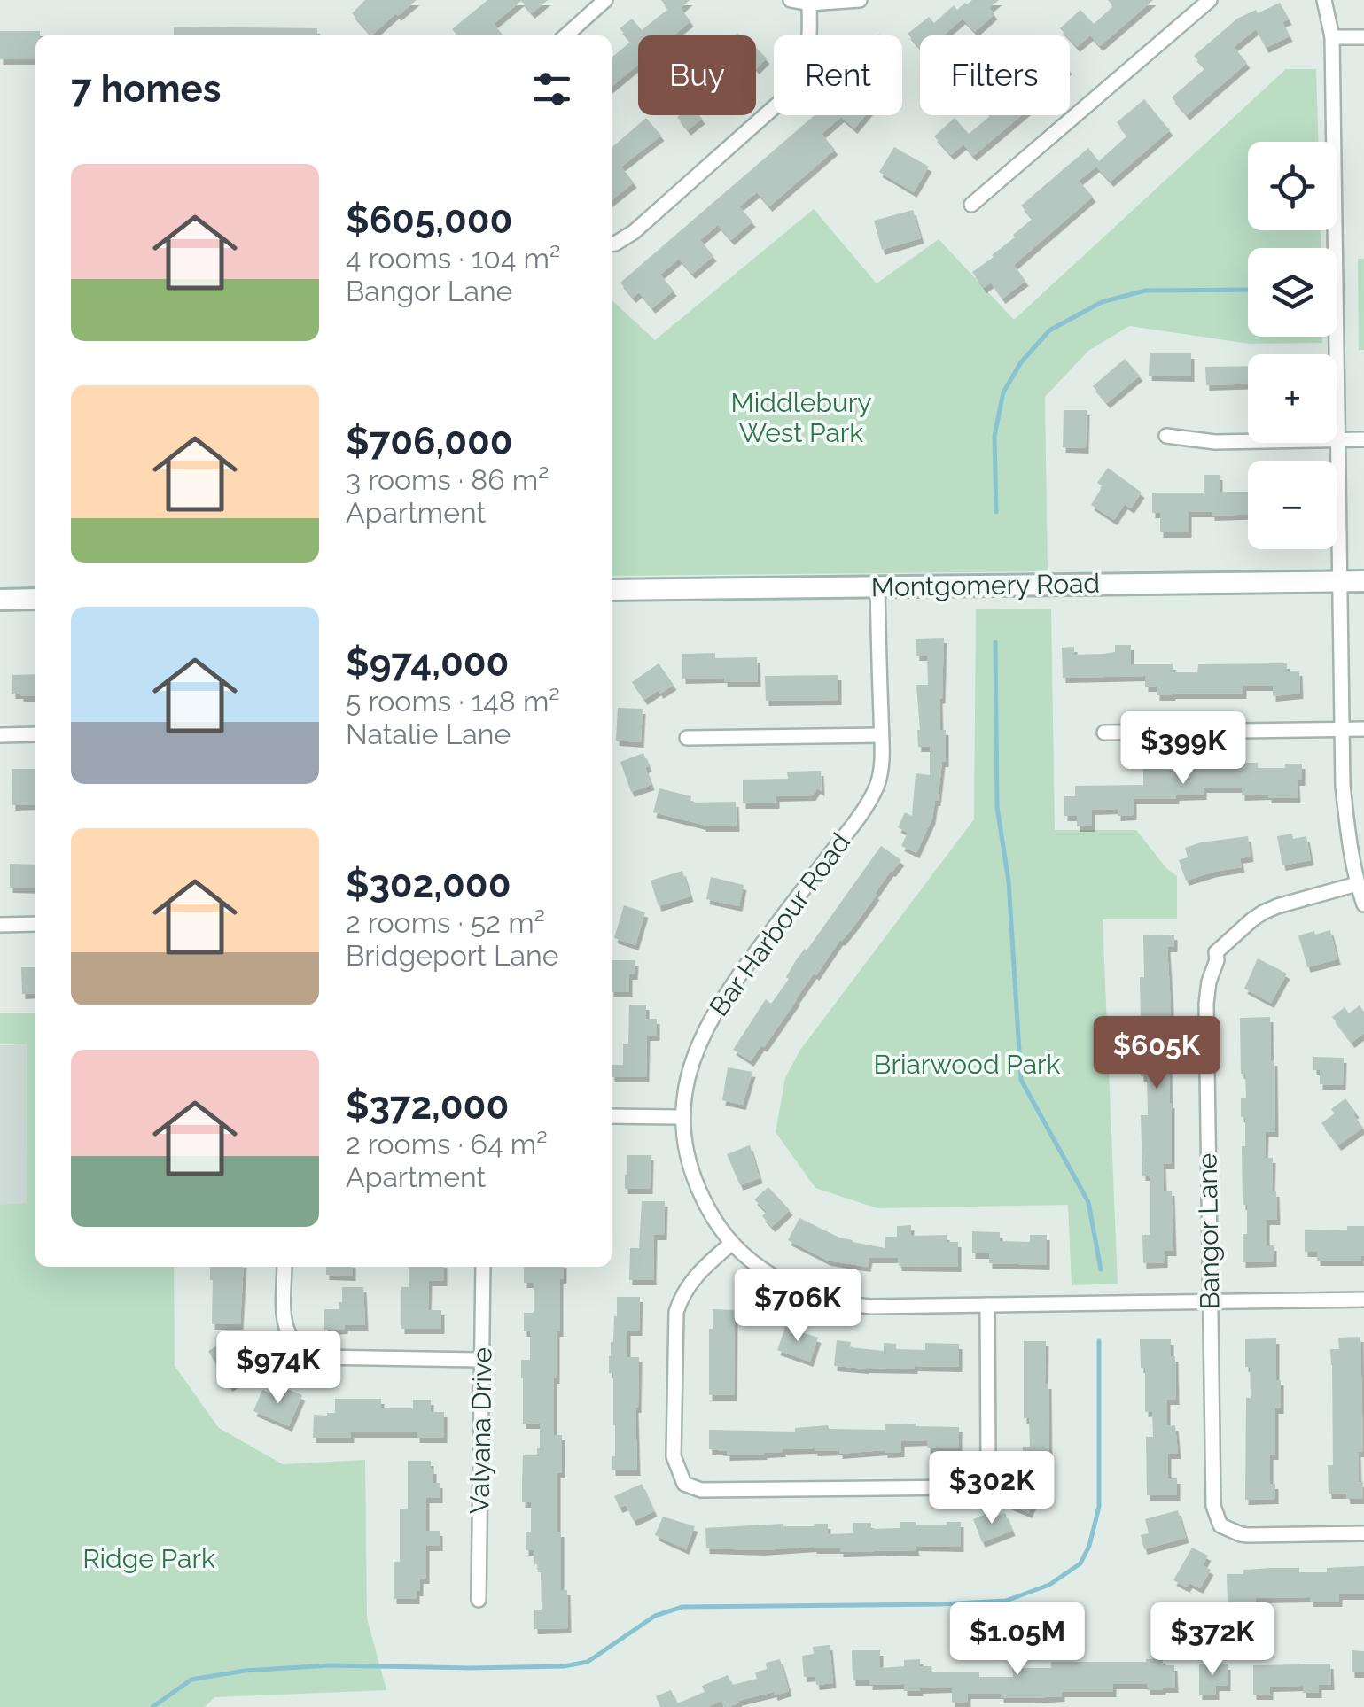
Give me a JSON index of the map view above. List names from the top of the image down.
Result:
{
  "streets": {
    "street": [
      "Montgomery Road",
      "Bar Harbour Road",
      "Bangor Lane",
      "Valyana Drive"
    ]
  },
  "crossings": [
    ["Montgomery Road", "Bar Harbour Road"],
    ["Bar Harbour Road", "Bangor Lane"]
  ],
  "parks": ["Middlebury West Park", "Briarwood Park", "Ridge Park"],
  "page": {
    "chip": ["Buy", "Rent", "Filters"],
    "heading": "7 homes",
    "map_buttons": ["+", "−"],
    "list": [
      {
        "name": "$605,000",
        "note": "4 rooms · 104 m² · Bangor Lane"
      },
      {
        "name": "$706,000",
        "note": "3 rooms · 86 m² · Apartment"
      },
      {
        "name": "$974,000",
        "note": "5 rooms · 148 m² · Natalie Lane"
      },
      {
        "name": "$302,000",
        "note": "2 rooms · 52 m² · Bridgeport Lane"
      },
      {
        "name": "$372,000",
        "note": "2 rooms · 64 m² · Apartment"
      }
    ],
    "price": [
      "$399K",
      "$605K",
      "$706K",
      "$974K",
      "$302K",
      "$1.05M",
      "$372K"
    ]
  }
}
